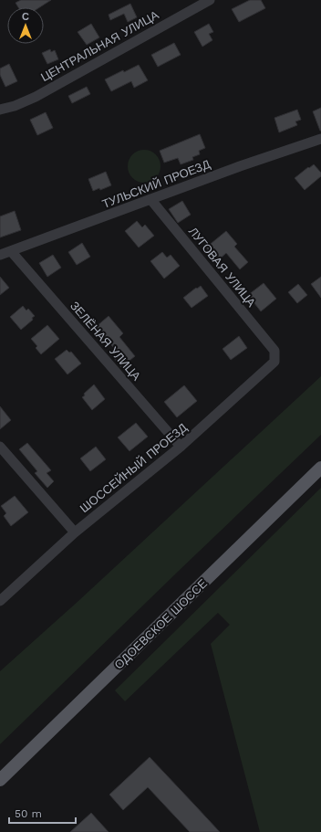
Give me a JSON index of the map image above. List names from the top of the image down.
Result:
{
  "streets": {
    "main road": ["ОДОЕВСКОЕ ШОССЕ"],
    "street": [
      "ЦЕНТРАЛЬНАЯ УЛИЦА",
      "ТУЛЬСКИЙ ПРОЕЗД",
      "ЛУГОВАЯ УЛИЦА",
      "ЗЕЛЁНАЯ УЛИЦА",
      "ШОССЕЙНЫЙ ПРОЕЗД"
    ]
  },
  "crossings": [
    ["ТУЛЬСКИЙ ПРОЕЗД", "ЛУГОВАЯ УЛИЦА"],
    ["ТУЛЬСКИЙ ПРОЕЗД", "ЗЕЛЁНАЯ УЛИЦА"],
    ["ЛУГОВАЯ УЛИЦА", "ШОССЕЙНЫЙ ПРОЕЗД"],
    ["ЗЕЛЁНАЯ УЛИЦА", "ШОССЕЙНЫЙ ПРОЕЗД"]
  ],
  "scale_bar": "50 m",
  "north": "top"
}
